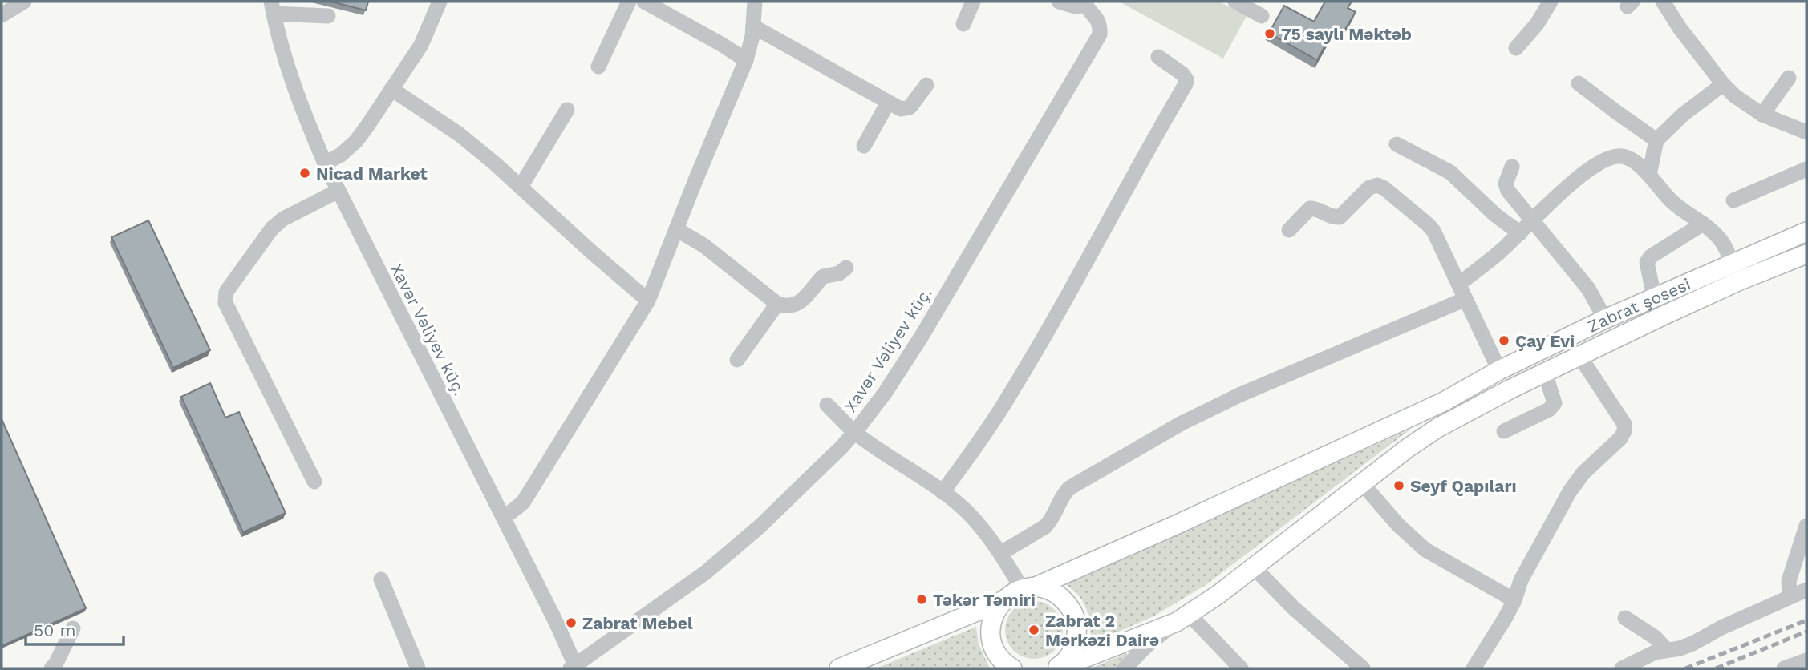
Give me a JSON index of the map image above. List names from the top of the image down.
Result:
{
  "streets": {
    "main road": ["Zabrat şosesi"],
    "street": ["Xavər Vəliyev küç."]
  },
  "places": [
    "75 saylı Məktəb",
    "Nicad Market",
    "Çay Evi",
    "Seyf Qapıları",
    "Təkər Təmiri",
    "Zabrat Mebel",
    "Zabrat 2 Mərkəzi Dairə"
  ],
  "scale_bar": "50 m"
}
